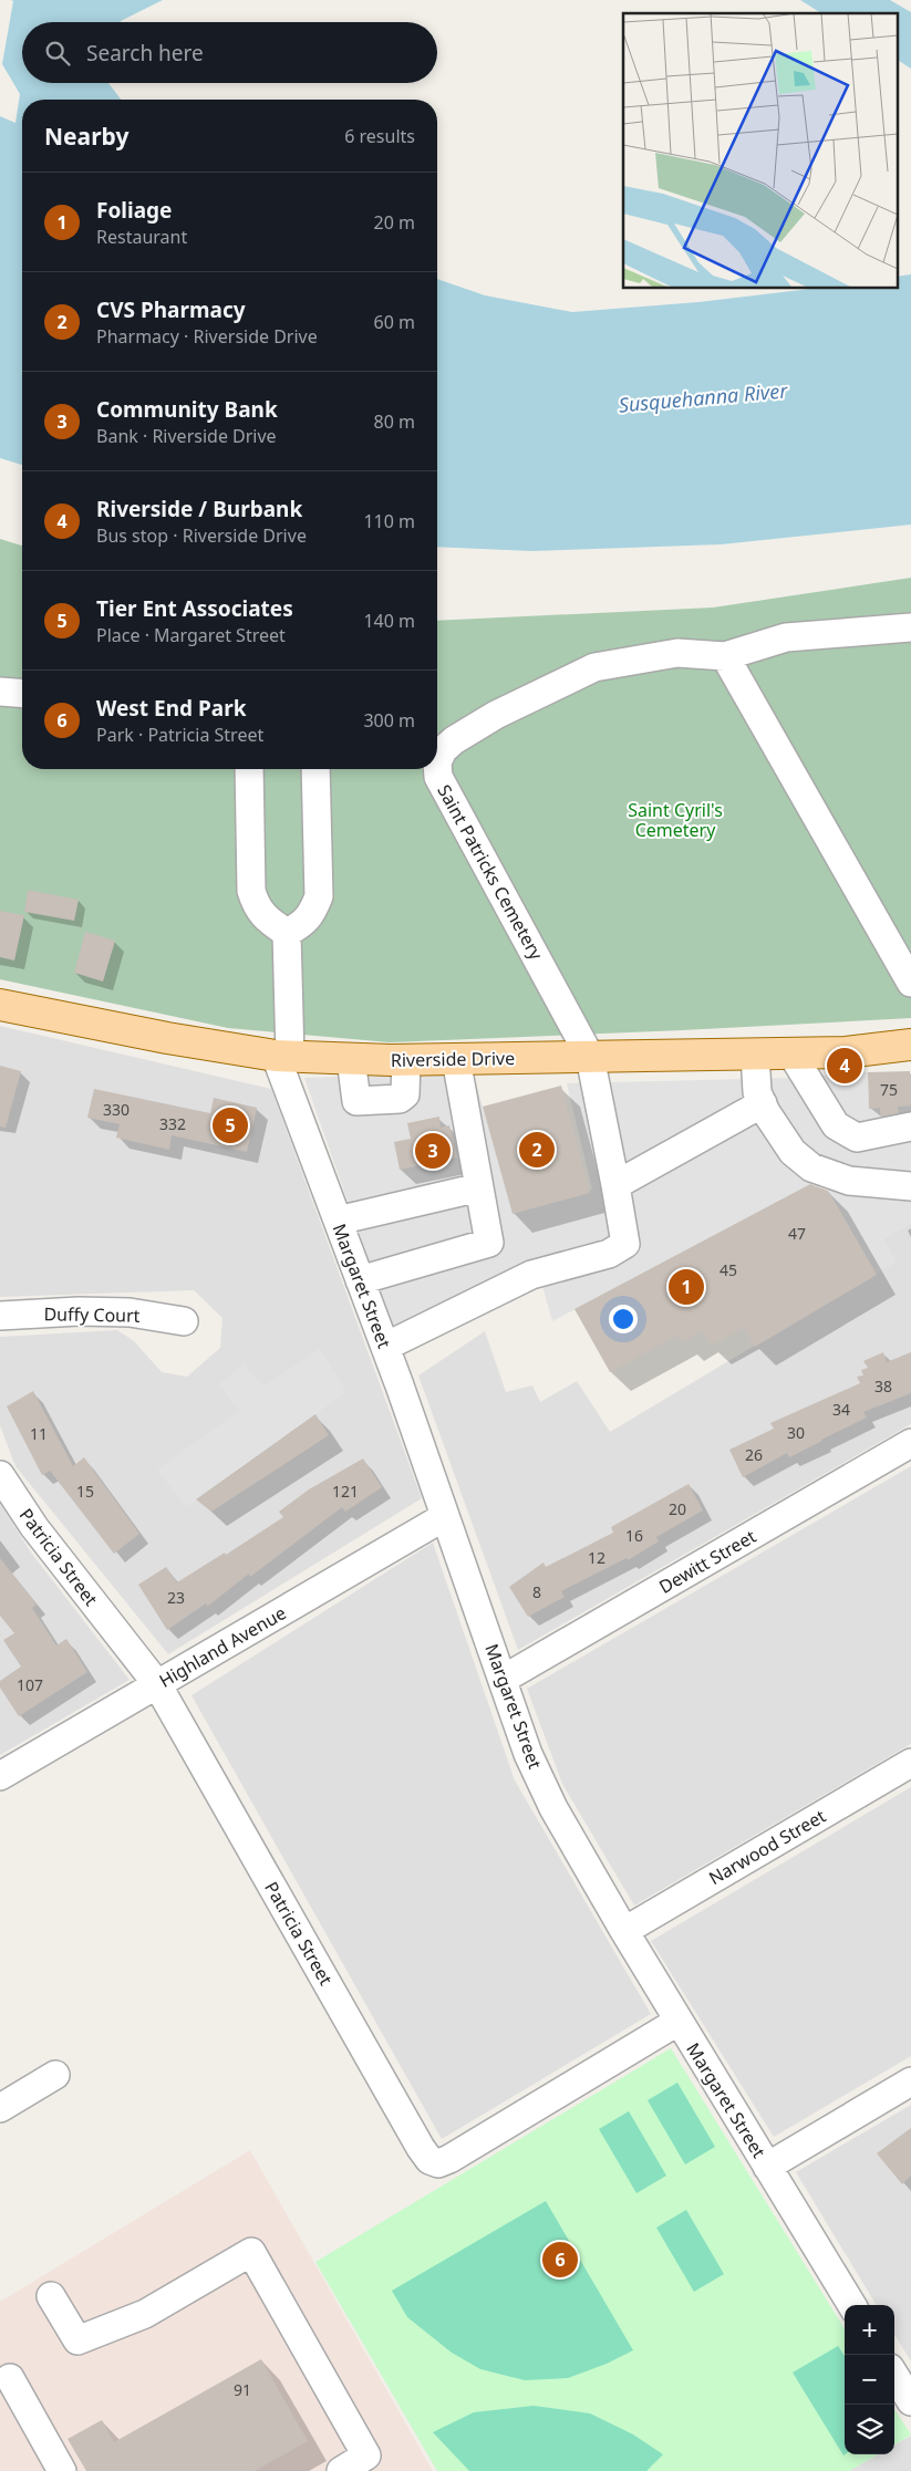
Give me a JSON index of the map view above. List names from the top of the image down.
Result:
{
  "streets": {
    "main road": ["Riverside Drive"],
    "street": [
      "Saint Patricks Cemetery",
      "Margaret Street",
      "Duffy Court",
      "Patricia Street",
      "Dewitt Street",
      "Highland Avenue",
      "Narwood Street"
    ]
  },
  "crossings": [
    ["Saint Patricks Cemetery", "Riverside Drive"],
    ["Saint Patricks Cemetery", "Margaret Street"],
    ["Riverside Drive", "Margaret Street"],
    ["Margaret Street", "Patricia Street"],
    ["Margaret Street", "Dewitt Street"],
    ["Margaret Street", "Highland Avenue"],
    ["Margaret Street", "Narwood Street"],
    ["Patricia Street", "Highland Avenue"]
  ],
  "water": ["Susquehanna River"],
  "parks": ["Saint Cyril's Cemetery"],
  "house_numbers": [
    "75",
    "330",
    "332",
    "47",
    "45",
    "38",
    "34",
    "30",
    "11",
    "26",
    "15",
    "121",
    "20",
    "16",
    "12",
    "8",
    "23",
    "107",
    "91"
  ],
  "page": {
    "search": "Search here",
    "heading": ["Nearby", "6 results"],
    "list": [
      {
        "mark": "1",
        "name": "Foliage",
        "note": "Restaurant",
        "value": "20 m"
      },
      {
        "mark": "2",
        "name": "CVS Pharmacy",
        "note": "Pharmacy · Riverside Drive",
        "value": "60 m"
      },
      {
        "mark": "3",
        "name": "Community Bank",
        "note": "Bank · Riverside Drive",
        "value": "80 m"
      },
      {
        "mark": "4",
        "name": "Riverside / Burbank",
        "note": "Bus stop · Riverside Drive",
        "value": "110 m"
      },
      {
        "mark": "5",
        "name": "Tier Ent Associates",
        "note": "Place · Margaret Street",
        "value": "140 m"
      },
      {
        "mark": "6",
        "name": "West End Park",
        "note": "Park · Patricia Street",
        "value": "300 m"
      }
    ],
    "pins": [
      "4",
      "5",
      "2",
      "3",
      "1",
      "6"
    ],
    "map_buttons": ["+", "−"]
  }
}
